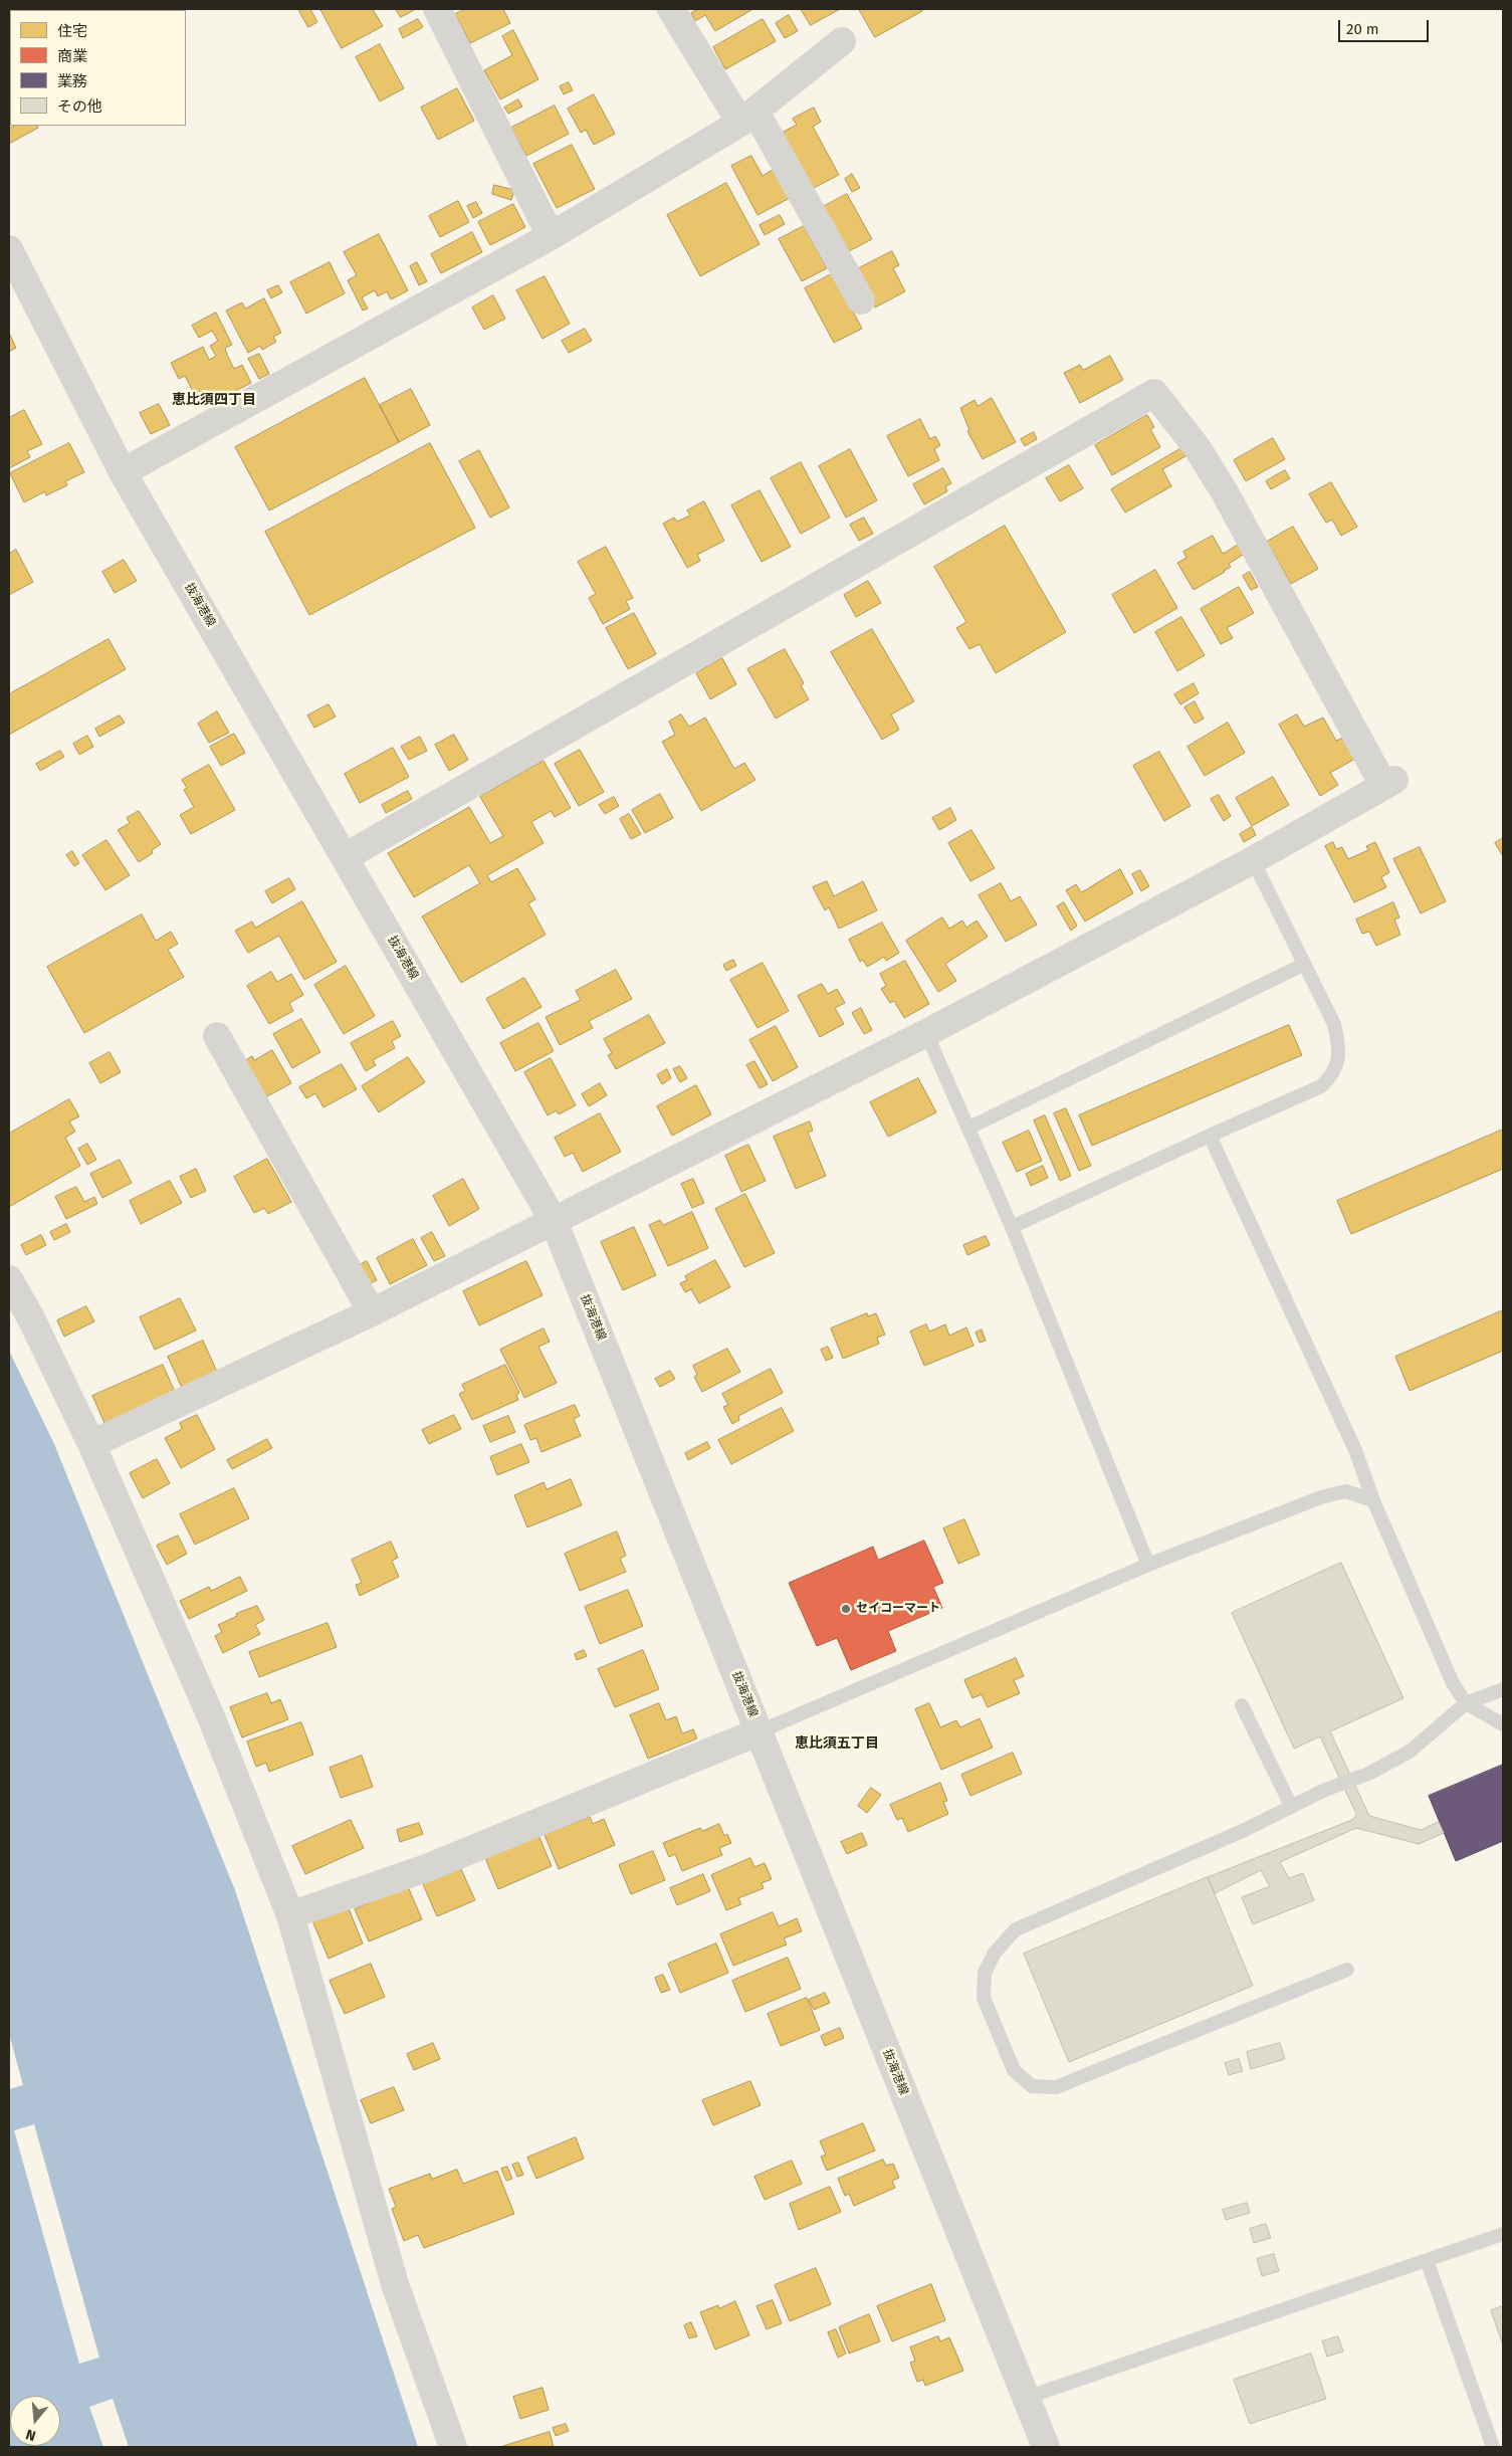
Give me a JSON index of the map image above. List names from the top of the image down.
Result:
{
  "streets": {
    "street": ["抜海港線"]
  },
  "districts": ["恵比須四丁目", "恵比須五丁目"],
  "places": ["セイコーマート"],
  "legend": [
    "住宅",
    "商業",
    "業務",
    "その他"
  ],
  "scale_bar": "20 m",
  "north": "bottom"
}
